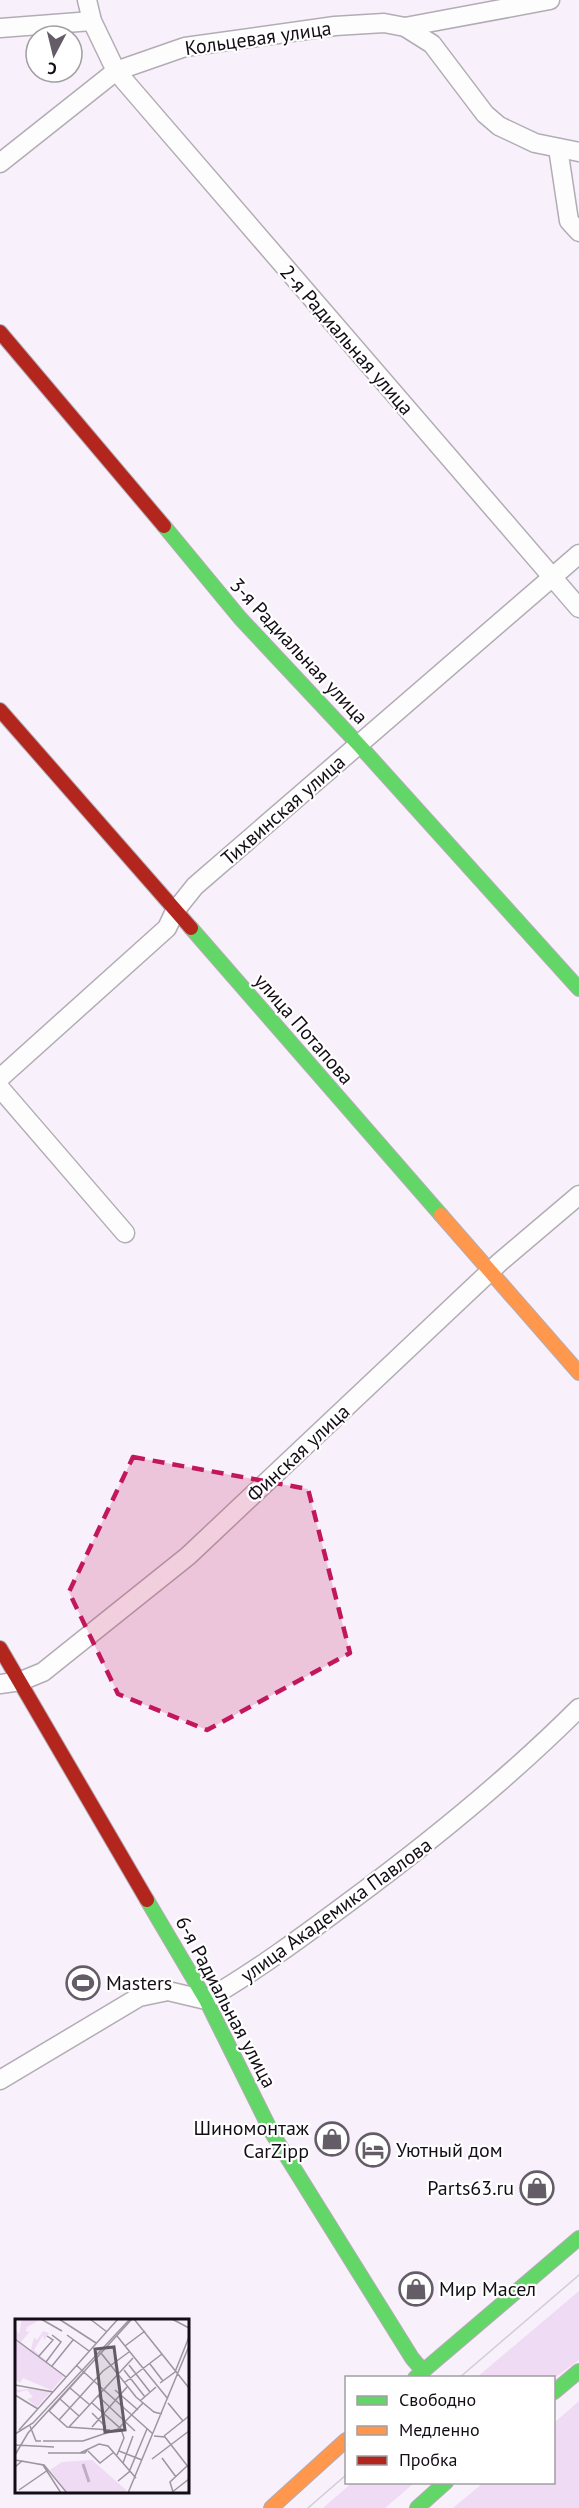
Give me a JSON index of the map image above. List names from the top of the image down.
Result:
{
  "streets": {
    "street": [
      "Кольцевая улица",
      "2-я Радиальная улица",
      "3-я Радиальная улица",
      "Тихвинская улица",
      "улица Потапова",
      "Финская улица",
      "улица Академика Павлова",
      "6-я Радиальная улица"
    ]
  },
  "crossings": [
    ["Кольцевая улица", "2-я Радиальная улица"],
    ["2-я Радиальная улица", "Тихвинская улица"],
    ["3-я Радиальная улица", "Тихвинская улица"],
    ["Тихвинская улица", "улица Потапова"],
    ["улица Потапова", "Финская улица"],
    ["Финская улица", "6-я Радиальная улица"],
    ["улица Академика Павлова", "6-я Радиальная улица"]
  ],
  "places": {
    "sports": ["Masters"],
    "shop": ["Шиномонтаж CarZipp", "Parts63.ru", "Мир Масел"],
    "hotel": ["Уютный дом"]
  },
  "legend": ["Свободно", "Медленно", "Пробка"],
  "north": "bottom"
}
